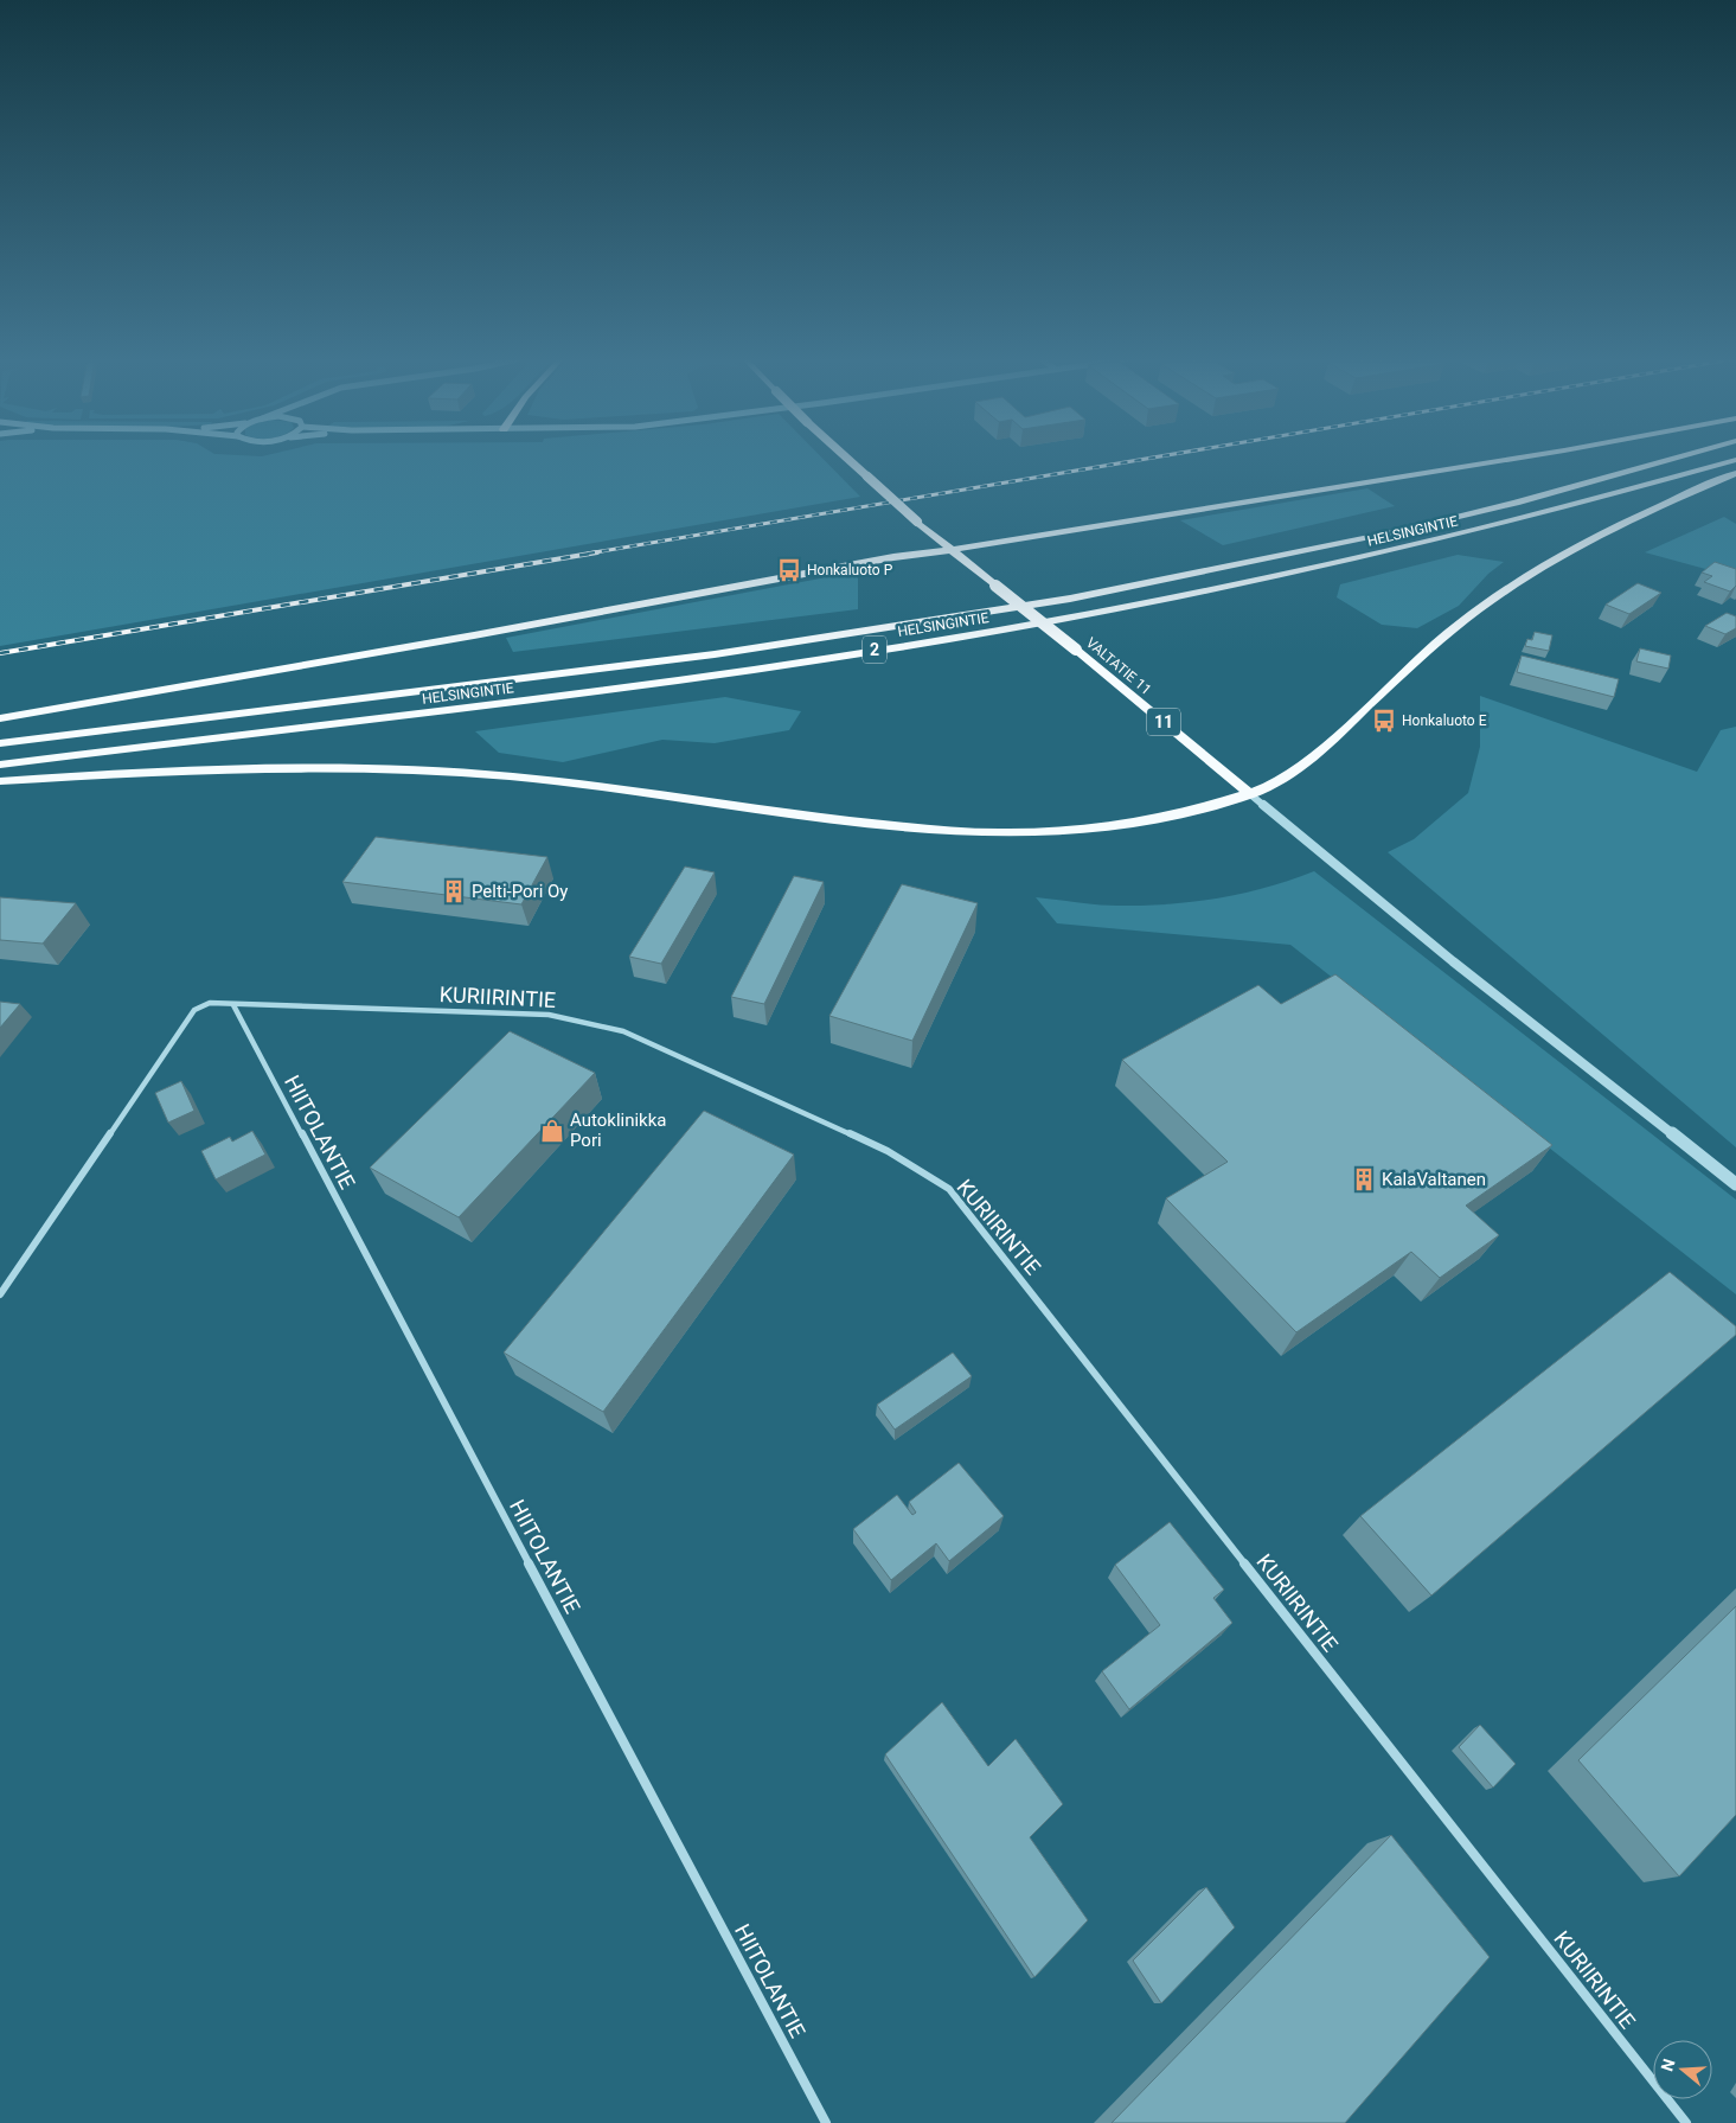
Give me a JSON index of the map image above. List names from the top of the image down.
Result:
{
  "streets": {
    "highway": [
      "HELSINGINTIE",
      "2",
      "VALTATIE 11",
      "11"
    ],
    "street": ["KURIIRINTIE", "HIITOLANTIE"]
  },
  "crossings": [
    ["VALTATIE 11", "11"],
    ["KURIIRINTIE", "HIITOLANTIE"]
  ],
  "places": {
    "bus stop": ["Honkaluoto P", "Honkaluoto E"],
    "building": ["Pelti-Pori Oy", "KalaValtanen"],
    "shop": ["Autoklinikka Pori"]
  },
  "north": "left"
}
